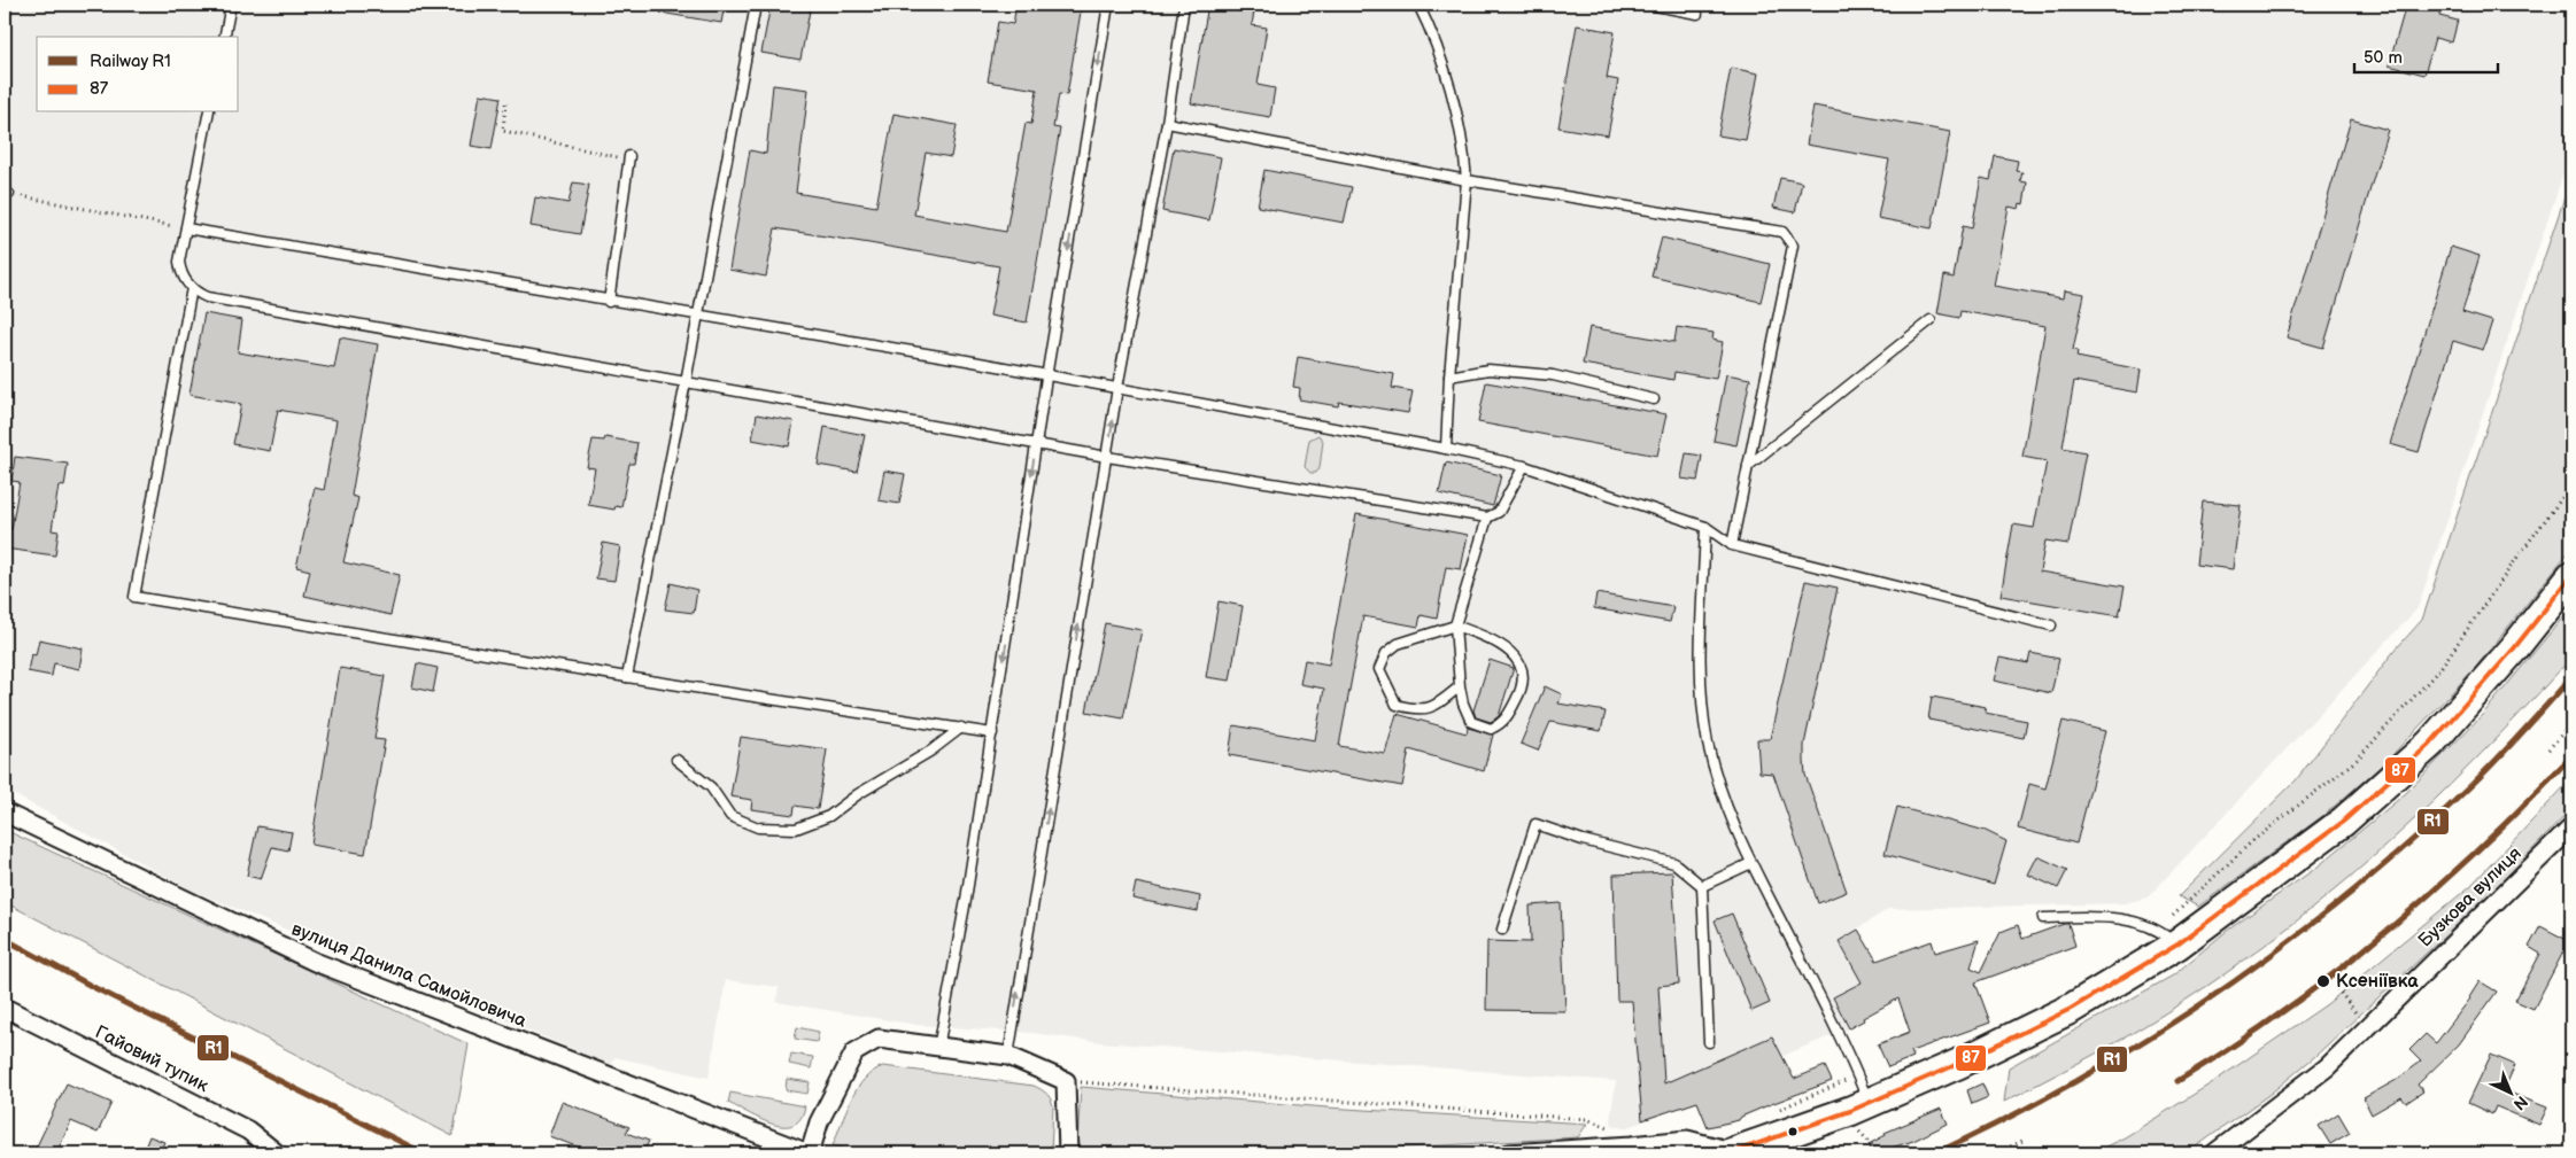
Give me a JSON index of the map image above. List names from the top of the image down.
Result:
{
  "streets": {
    "street": ["Бузкова вулиця", "вулиця Данила Самойловича", "Гайовий тупик"]
  },
  "places": ["Ксеніївка"],
  "lines": ["transit line 87", "rail line R1"],
  "legend": ["Railway R1", "87"],
  "scale_bar": "50 m",
  "north": "bottom right"
}
